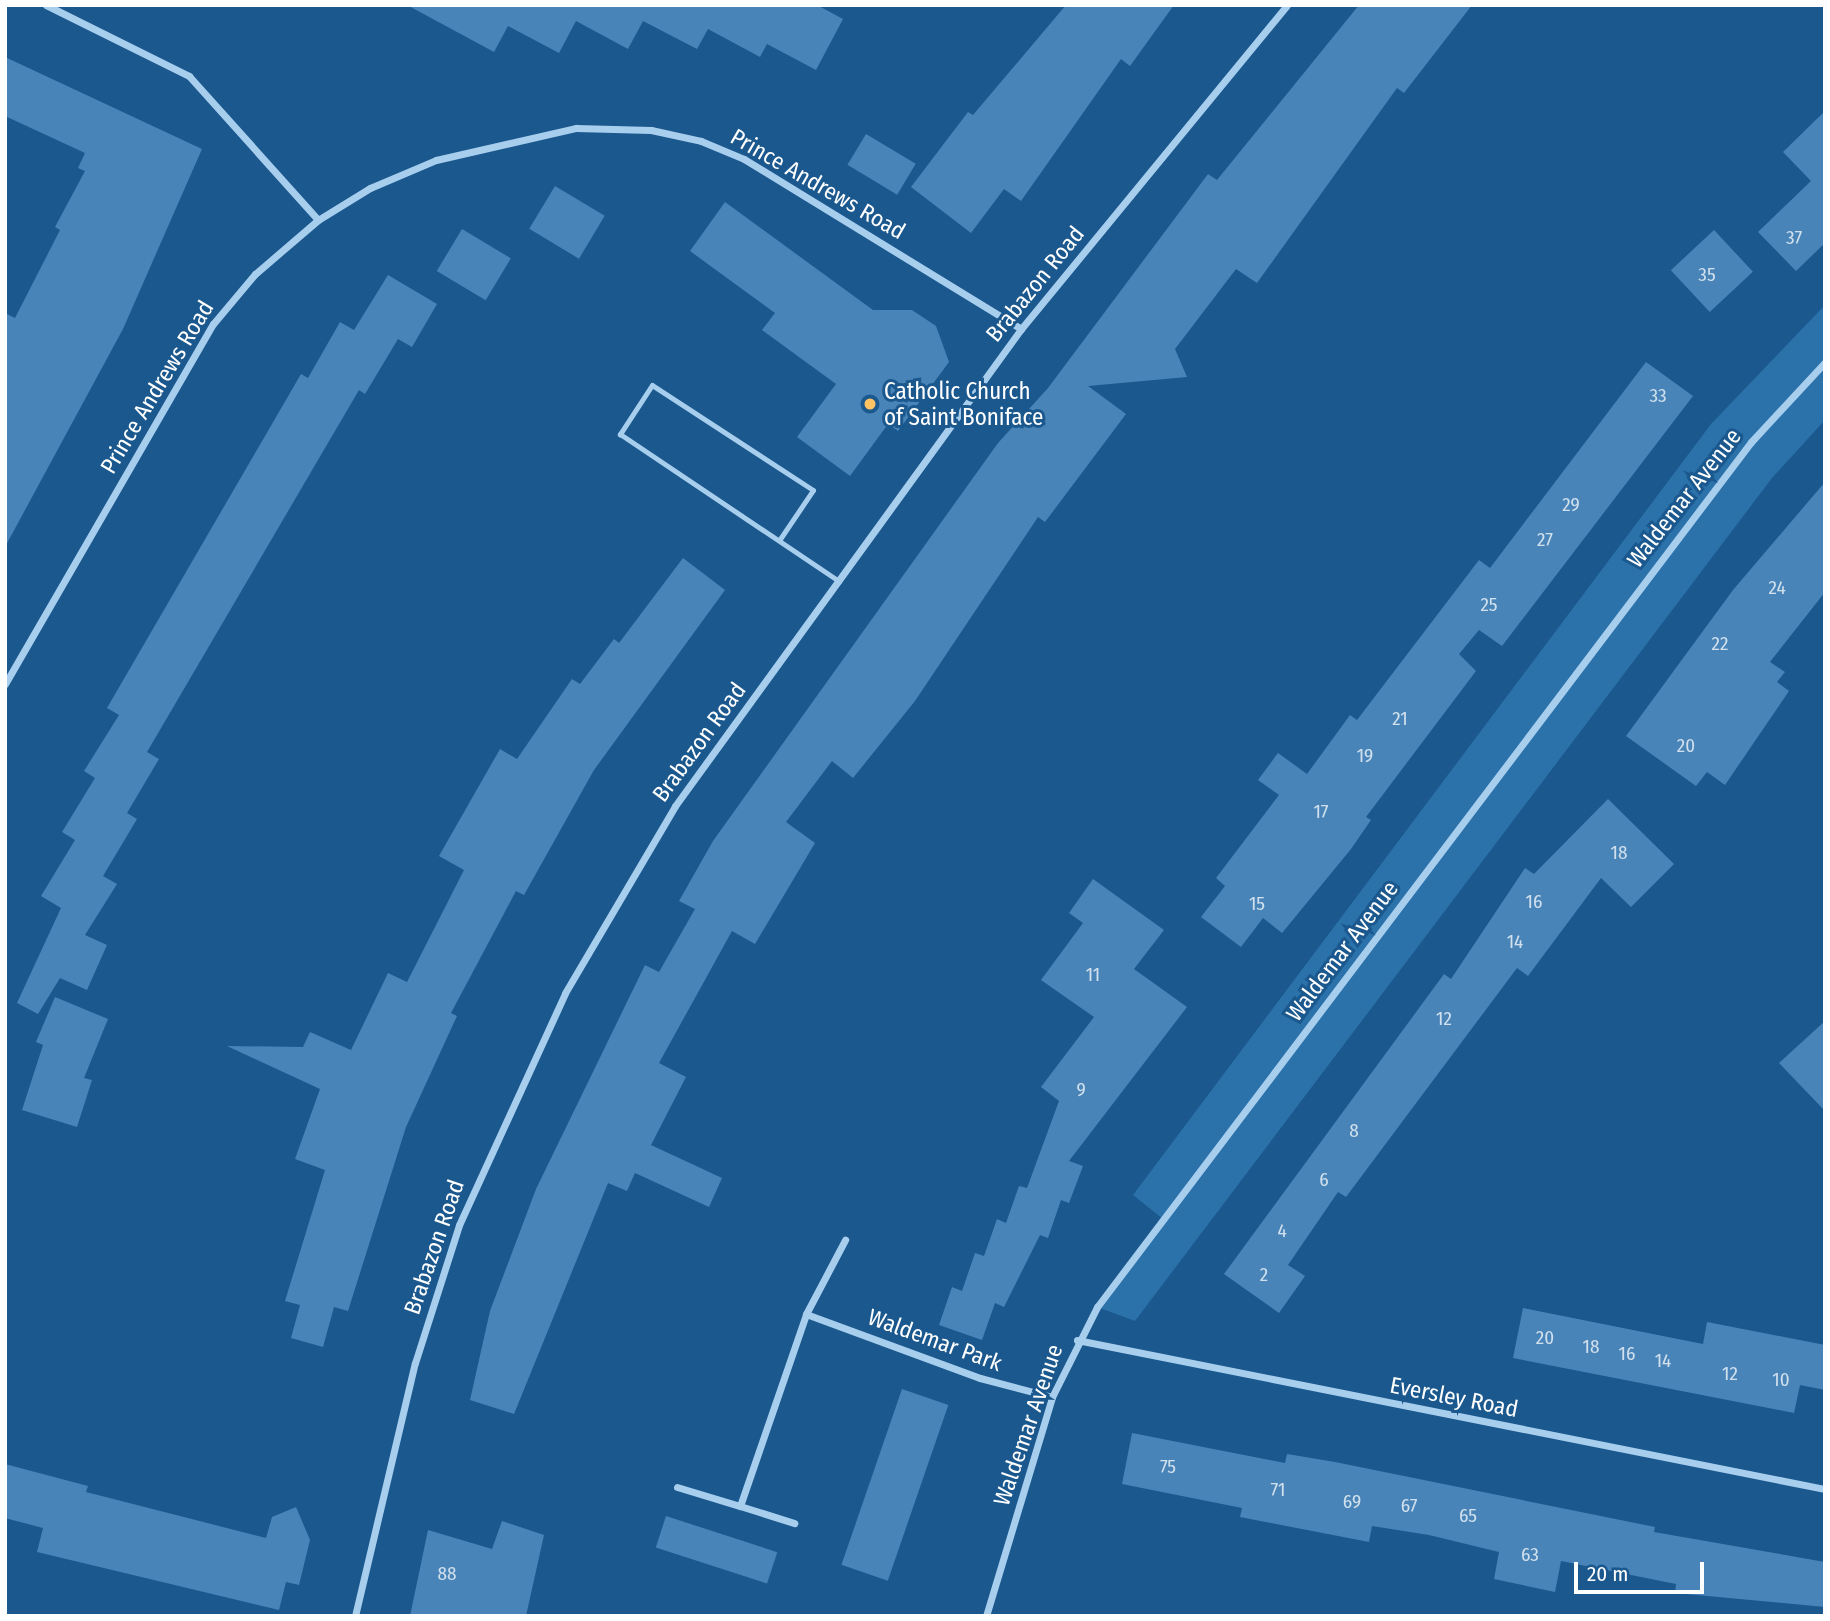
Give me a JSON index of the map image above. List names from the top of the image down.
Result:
{
  "streets": {
    "street": [
      "Prince Andrews Road",
      "Brabazon Road",
      "Waldemar Avenue",
      "Waldemar Park",
      "Eversley Road"
    ]
  },
  "crossings": [
    ["Prince Andrews Road", "Brabazon Road"],
    ["Waldemar Avenue", "Waldemar Park"],
    ["Waldemar Avenue", "Eversley Road"]
  ],
  "places": ["Catholic Church of Saint Boniface"],
  "house_numbers": [
    "37",
    "35",
    "33",
    "29",
    "27",
    "24",
    "25",
    "22",
    "21",
    "20",
    "19",
    "17",
    "18",
    "16",
    "15",
    "14",
    "11",
    "12",
    "9",
    "8",
    "6",
    "4",
    "2",
    "20",
    "18",
    "16",
    "14",
    "12",
    "10",
    "75",
    "71",
    "69",
    "67",
    "65",
    "63",
    "88"
  ],
  "scale_bar": "20 m"
}
